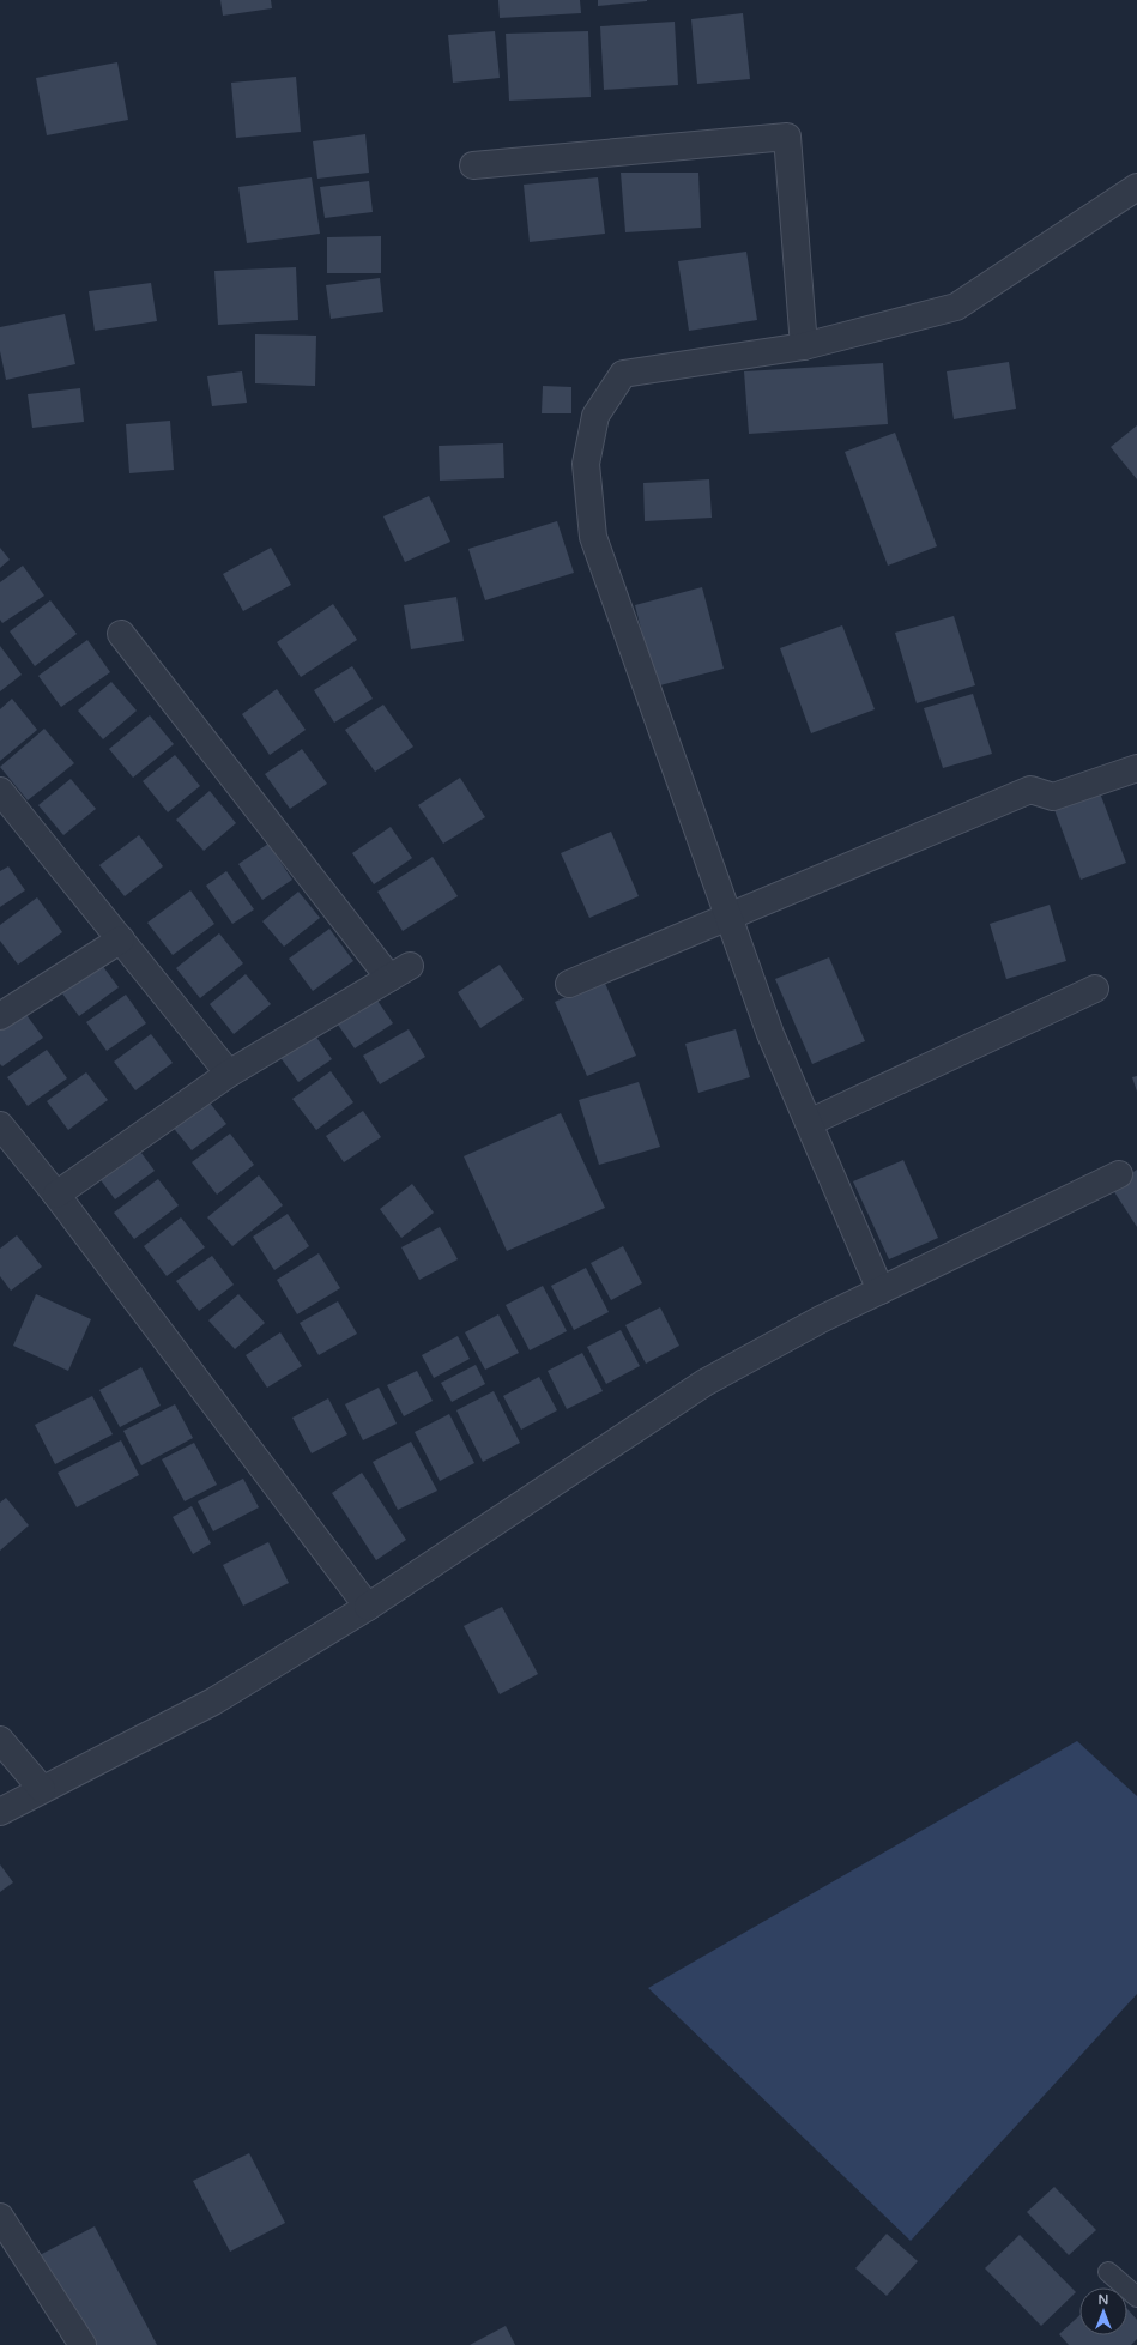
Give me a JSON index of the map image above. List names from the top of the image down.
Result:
{
  "north": "top"
}
